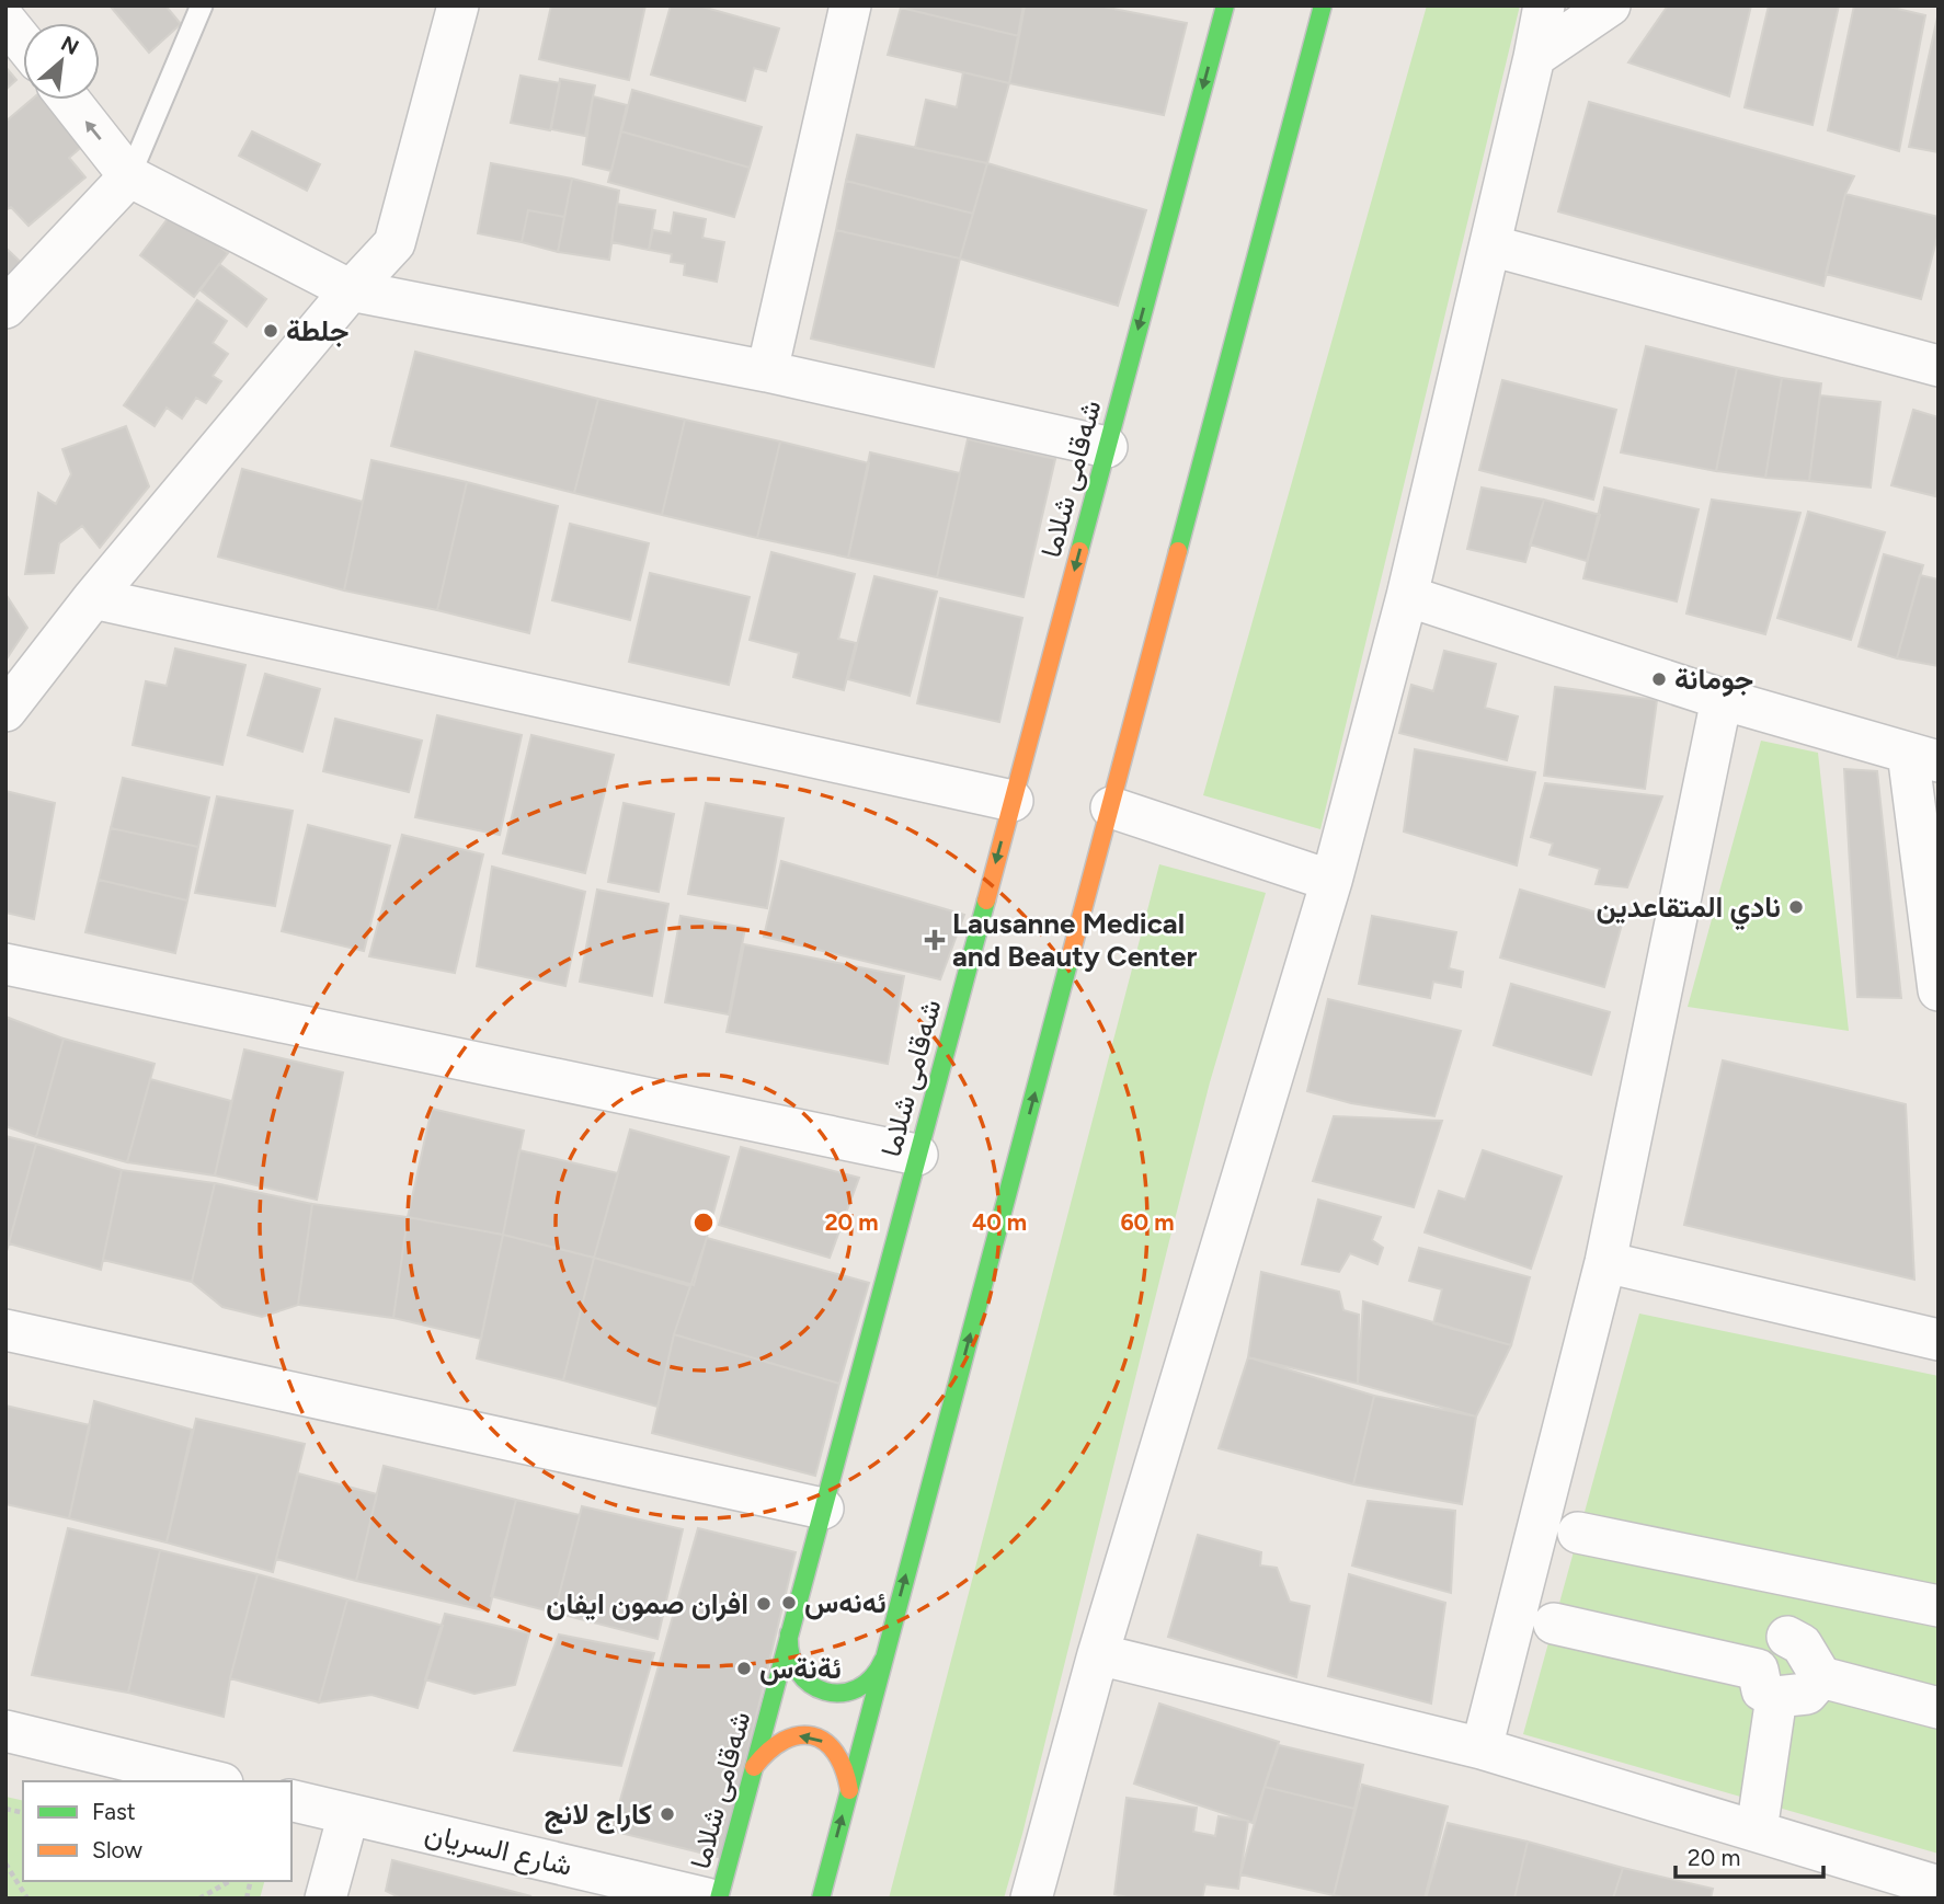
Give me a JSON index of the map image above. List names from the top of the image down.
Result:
{
  "streets": {
    "main road": ["شەقامی شلاما"],
    "street": ["شارع السريان"]
  },
  "places": {
    "other": [
      "جلطة",
      "جومانة",
      "نادي المتقاعدین",
      "ئەنەس",
      "افران صمون ايفان",
      "ئةنةس",
      "كاراج لانج"
    ],
    "health": ["Lausanne Medical and Beauty Center"]
  },
  "legend": ["Fast", "Slow"],
  "scale_bar": "20 m",
  "north": "top right",
  "rings": ["20 m", "40 m", "60 m"]
}
